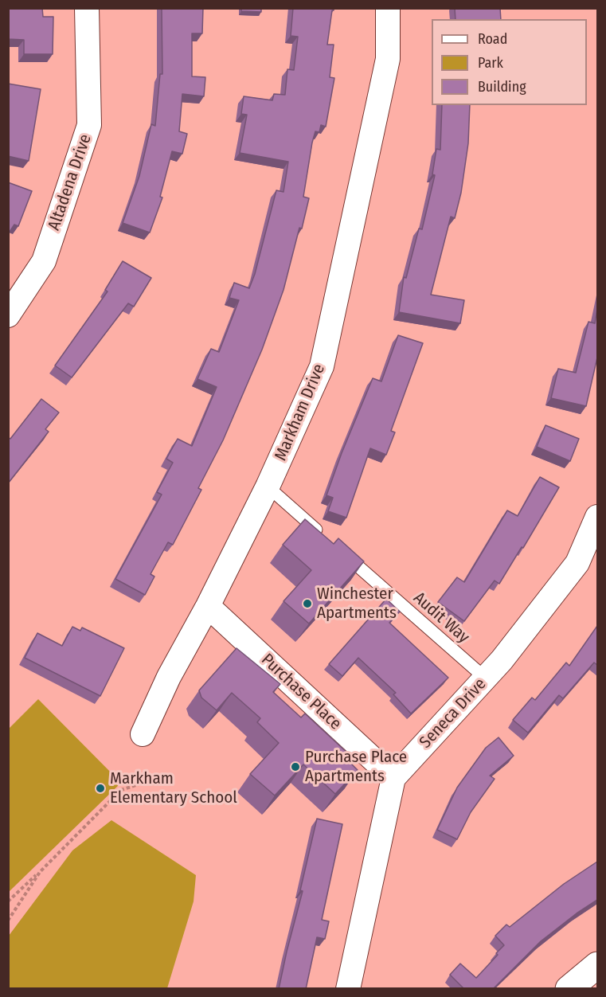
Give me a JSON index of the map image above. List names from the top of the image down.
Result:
{
  "streets": {
    "street": [
      "Altadena Drive",
      "Markham Drive",
      "Purchase Place",
      "Seneca Drive"
    ],
    "lane": ["Audit Way"]
  },
  "crossings": [
    ["Markham Drive", "Purchase Place"],
    ["Audit Way", "Seneca Drive"],
    ["Purchase Place", "Seneca Drive"]
  ],
  "places": ["Winchester Apartments", "Purchase Place Apartments", "Markham Elementary School"],
  "legend": ["Road", "Park", "Building"]
}
